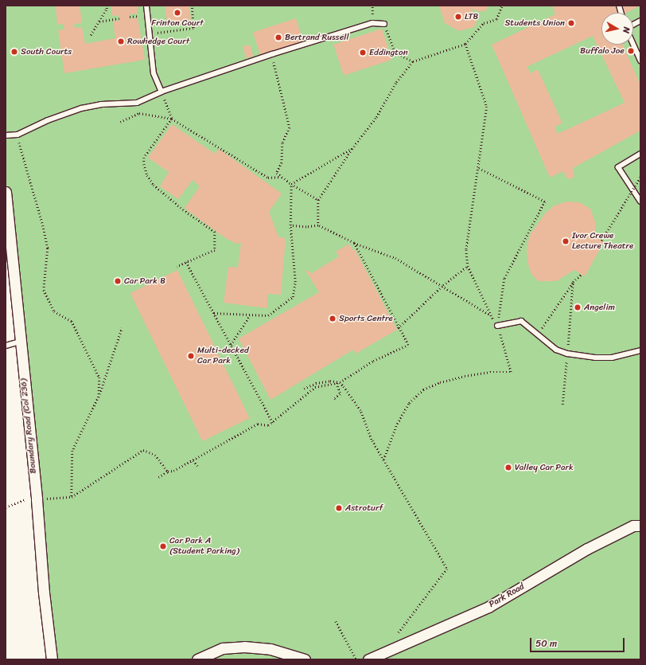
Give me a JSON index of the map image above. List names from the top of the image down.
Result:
{
  "streets": {
    "street": ["Boundary Road (Col 236)", "Park Road"]
  },
  "places": [
    "Frinton Court",
    "LTB",
    "Students Union",
    "Bertrand Russell",
    "Rowhedge Court",
    "Buffalo Joe",
    "South Courts",
    "Eddington",
    "Ivor Crewe Lecture Theatre",
    "Car Park B",
    "Angelim",
    "Sports Centre",
    "Multi-decked Car Park",
    "Valley Car Park",
    "Astroturf",
    "Car Park A (Student Parking)"
  ],
  "scale_bar": "50 m",
  "north": "right"
}
